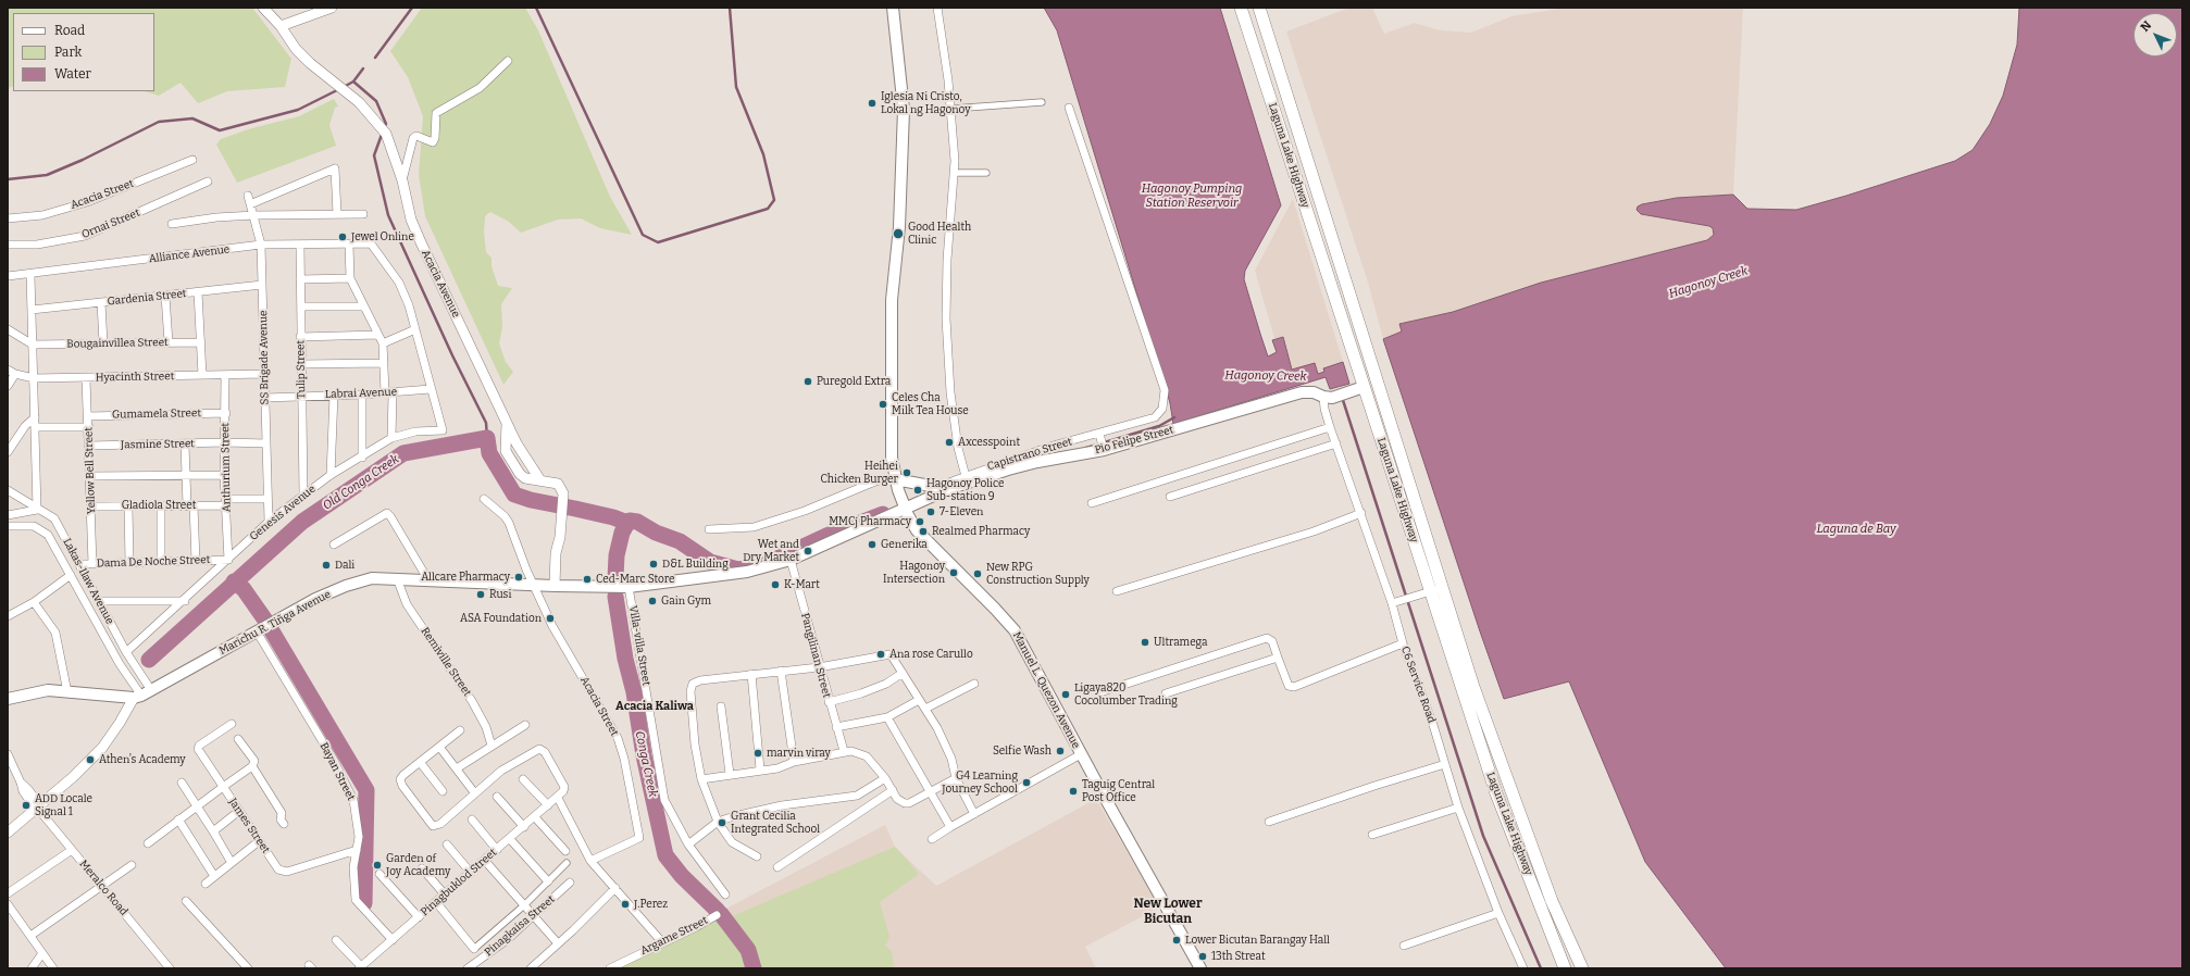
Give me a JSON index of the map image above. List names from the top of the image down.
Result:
{
  "streets": {
    "main road": [
      "Laguna Lake Highway",
      "Pio Felipe Street",
      "Marichu R. Tiñga Avenue",
      "Manuel L. Quezon Avenue"
    ],
    "street": [
      "Acacia Street",
      "Ornai Street",
      "Alliance Avenue",
      "Acacia Avenue",
      "Gardenia Street",
      "Bougainvillea Street",
      "SS Brigade Avenue",
      "Tulip Street",
      "Hyacinth Street",
      "Labrai Avenue",
      "Gumamela Street",
      "Jasmine Street",
      "Capistrano Street",
      "Anthurium Street",
      "Yellow Bell Street",
      "Gladiola Street",
      "Genesis Avenue",
      "Dama De Noche Street",
      "Lakas-Ilaw Avenue",
      "Villa-villa Street",
      "Pangilinan Street",
      "Remiville Street",
      "C6 Service Road",
      "Bayan Street",
      "James Street",
      "Pinagbuklod Street",
      "Meralco Road",
      "Pinagkaisa Street",
      "Argame Street"
    ]
  },
  "crossings": [
    ["Laguna Lake Highway", "Pio Felipe Street"],
    ["Acacia Street", "Marichu R. Tiñga Avenue"],
    ["Alliance Avenue", "SS Brigade Avenue"],
    ["Alliance Avenue", "Tulip Street"],
    ["Acacia Avenue", "Marichu R. Tiñga Avenue"],
    ["Gardenia Street", "SS Brigade Avenue"],
    ["SS Brigade Avenue", "Hyacinth Street"],
    ["SS Brigade Avenue", "Labrai Avenue"],
    ["SS Brigade Avenue", "Jasmine Street"],
    ["SS Brigade Avenue", "Gladiola Street"],
    ["SS Brigade Avenue", "Genesis Avenue"],
    ["Tulip Street", "Labrai Avenue"],
    ["Tulip Street", "Genesis Avenue"],
    ["Hyacinth Street", "Anthurium Street"],
    ["Hyacinth Street", "Yellow Bell Street"],
    ["Labrai Avenue", "Genesis Avenue"],
    ["Gumamela Street", "Anthurium Street"],
    ["Gumamela Street", "Yellow Bell Street"],
    ["Pio Felipe Street", "Capistrano Street"],
    ["Pio Felipe Street", "Marichu R. Tiñga Avenue"],
    ["Pio Felipe Street", "C6 Service Road"],
    ["Pio Felipe Street", "Manuel L. Quezon Avenue"],
    ["Jasmine Street", "Anthurium Street"],
    ["Jasmine Street", "Yellow Bell Street"],
    ["Anthurium Street", "Gladiola Street"],
    ["Anthurium Street", "Genesis Avenue"],
    ["Anthurium Street", "Dama De Noche Street"],
    ["Yellow Bell Street", "Gladiola Street"],
    ["Yellow Bell Street", "Dama De Noche Street"],
    ["Genesis Avenue", "Dama De Noche Street"],
    ["Genesis Avenue", "Lakas-Ilaw Avenue"],
    ["Dama De Noche Street", "Lakas-Ilaw Avenue"],
    ["Lakas-Ilaw Avenue", "Marichu R. Tiñga Avenue"],
    ["Marichu R. Tiñga Avenue", "Villa-villa Street"],
    ["Marichu R. Tiñga Avenue", "Pangilinan Street"],
    ["Marichu R. Tiñga Avenue", "Remiville Street"],
    ["Marichu R. Tiñga Avenue", "Manuel L. Quezon Avenue"],
    ["Marichu R. Tiñga Avenue", "Bayan Street"],
    ["Bayan Street", "James Street"],
    ["Bayan Street", "Pinagbuklod Street"]
  ],
  "districts": ["Acacia Kaliwa", "New Lower Bicutan"],
  "water": [
    "Hagonoy Pumping Station Reservoir",
    "Hagonoy Creek",
    "Old Conga Creek",
    "Laguna de Bay",
    "Conga Creek"
  ],
  "places": [
    "Iglesia Ni Cristo, Lokal ng Hagonoy",
    "Good Health Clinic",
    "Jewel Online",
    "Puregold Extra",
    "Celes Cha Milk Tea House",
    "Axcesspoint",
    "Heihei Chicken Burger",
    "Hagonoy Police Sub-station 9",
    "7-Eleven",
    "MMCj Pharmacy",
    "Realmed Pharmacy",
    "Generika",
    "Wet and Dry Market",
    "D&L Building",
    "Dali",
    "Hagonoy Intersection",
    "New RPG Construction Supply",
    "Allcare Pharmacy",
    "Ced-Marc Store",
    "K-Mart",
    "Rusi",
    "Gain Gym",
    "ASA Foundation",
    "Ultramega",
    "Ana rose Carullo",
    "Ligaya820 Cocolumber Trading",
    "Selfie Wash",
    "marvin viray",
    "Athen's Academy",
    "G4 Learning Journey School",
    "Taguig Central Post Office",
    "ADD Locale Signal 1",
    "Grant Cecilia Integrated School",
    "Garden of Joy Academy",
    "J.Perez",
    "Lower Bicutan Barangay Hall",
    "13th Streat"
  ],
  "legend": ["Road", "Park", "Water"],
  "north": "top left"
}
